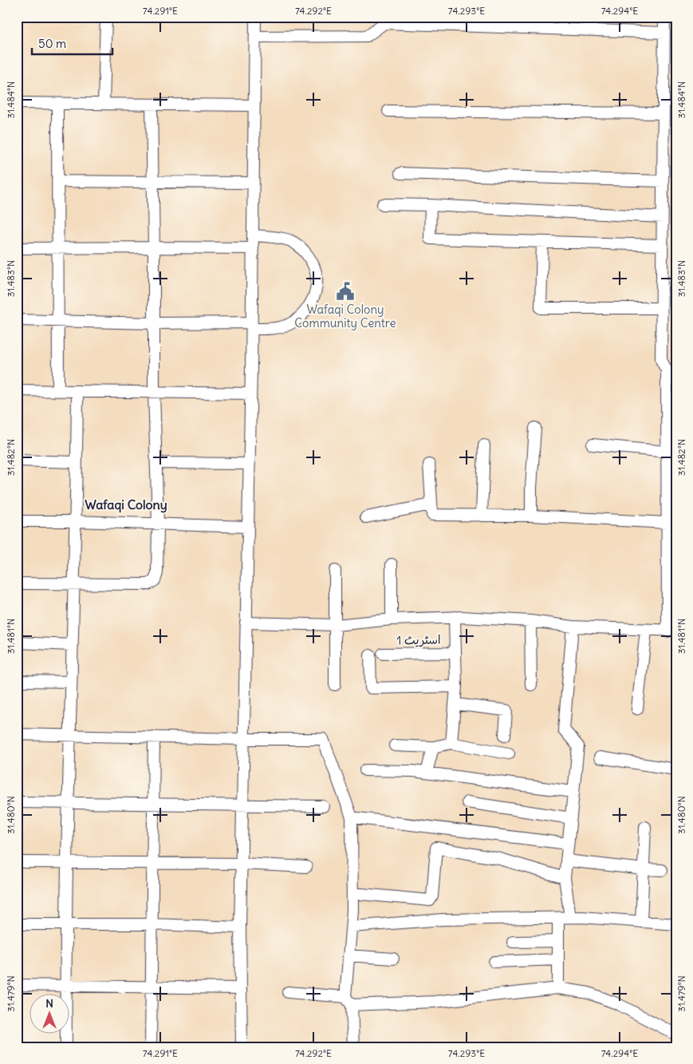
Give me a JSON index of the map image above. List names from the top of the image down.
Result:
{
  "streets": {
    "street": ["اسٹریٹ 1"]
  },
  "districts": ["Wafaqi Colony"],
  "places": {
    "public building": ["Wafaqi Colony Community Centre"]
  },
  "scale_bar": "50 m",
  "north": "top",
  "coordinates": [
    "74.291°E",
    "74.292°E",
    "74.293°E",
    "74.294°E",
    "31.484°N",
    "31.483°N",
    "31.482°N",
    "31.481°N",
    "31.480°N",
    "31.479°N"
  ]
}
